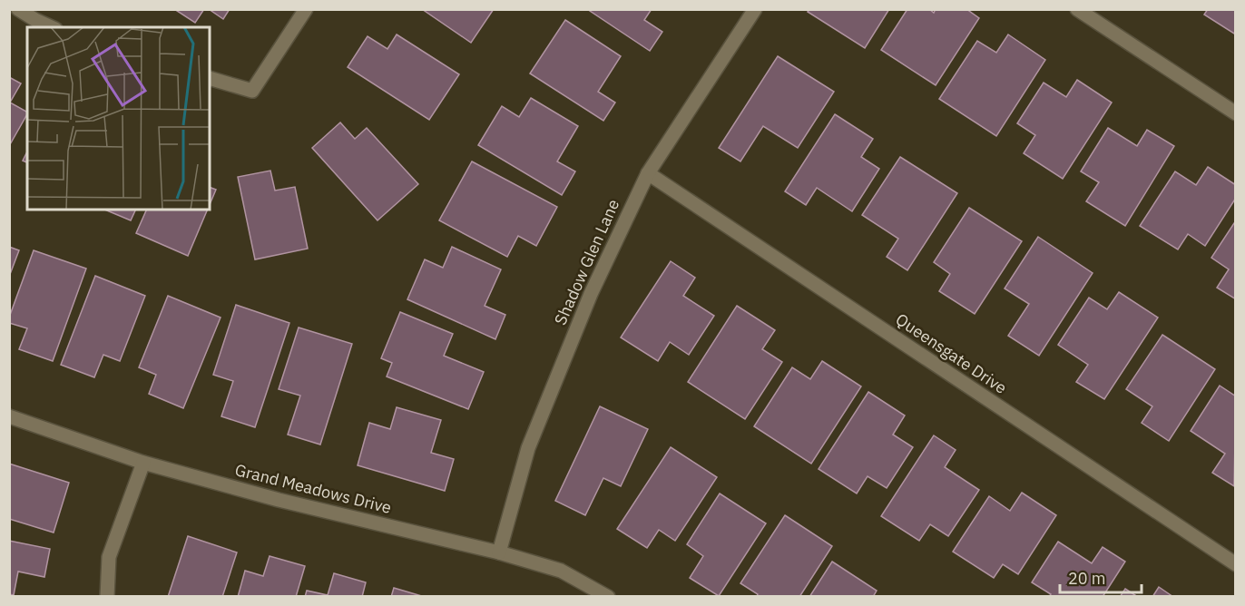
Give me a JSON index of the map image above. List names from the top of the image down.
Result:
{
  "streets": {
    "street": ["Shadow Glen Lane", "Queensgate Drive", "Grand Meadows Drive"]
  },
  "crossings": [
    ["Shadow Glen Lane", "Queensgate Drive"],
    ["Shadow Glen Lane", "Grand Meadows Drive"]
  ],
  "scale_bar": "20 m"
}
